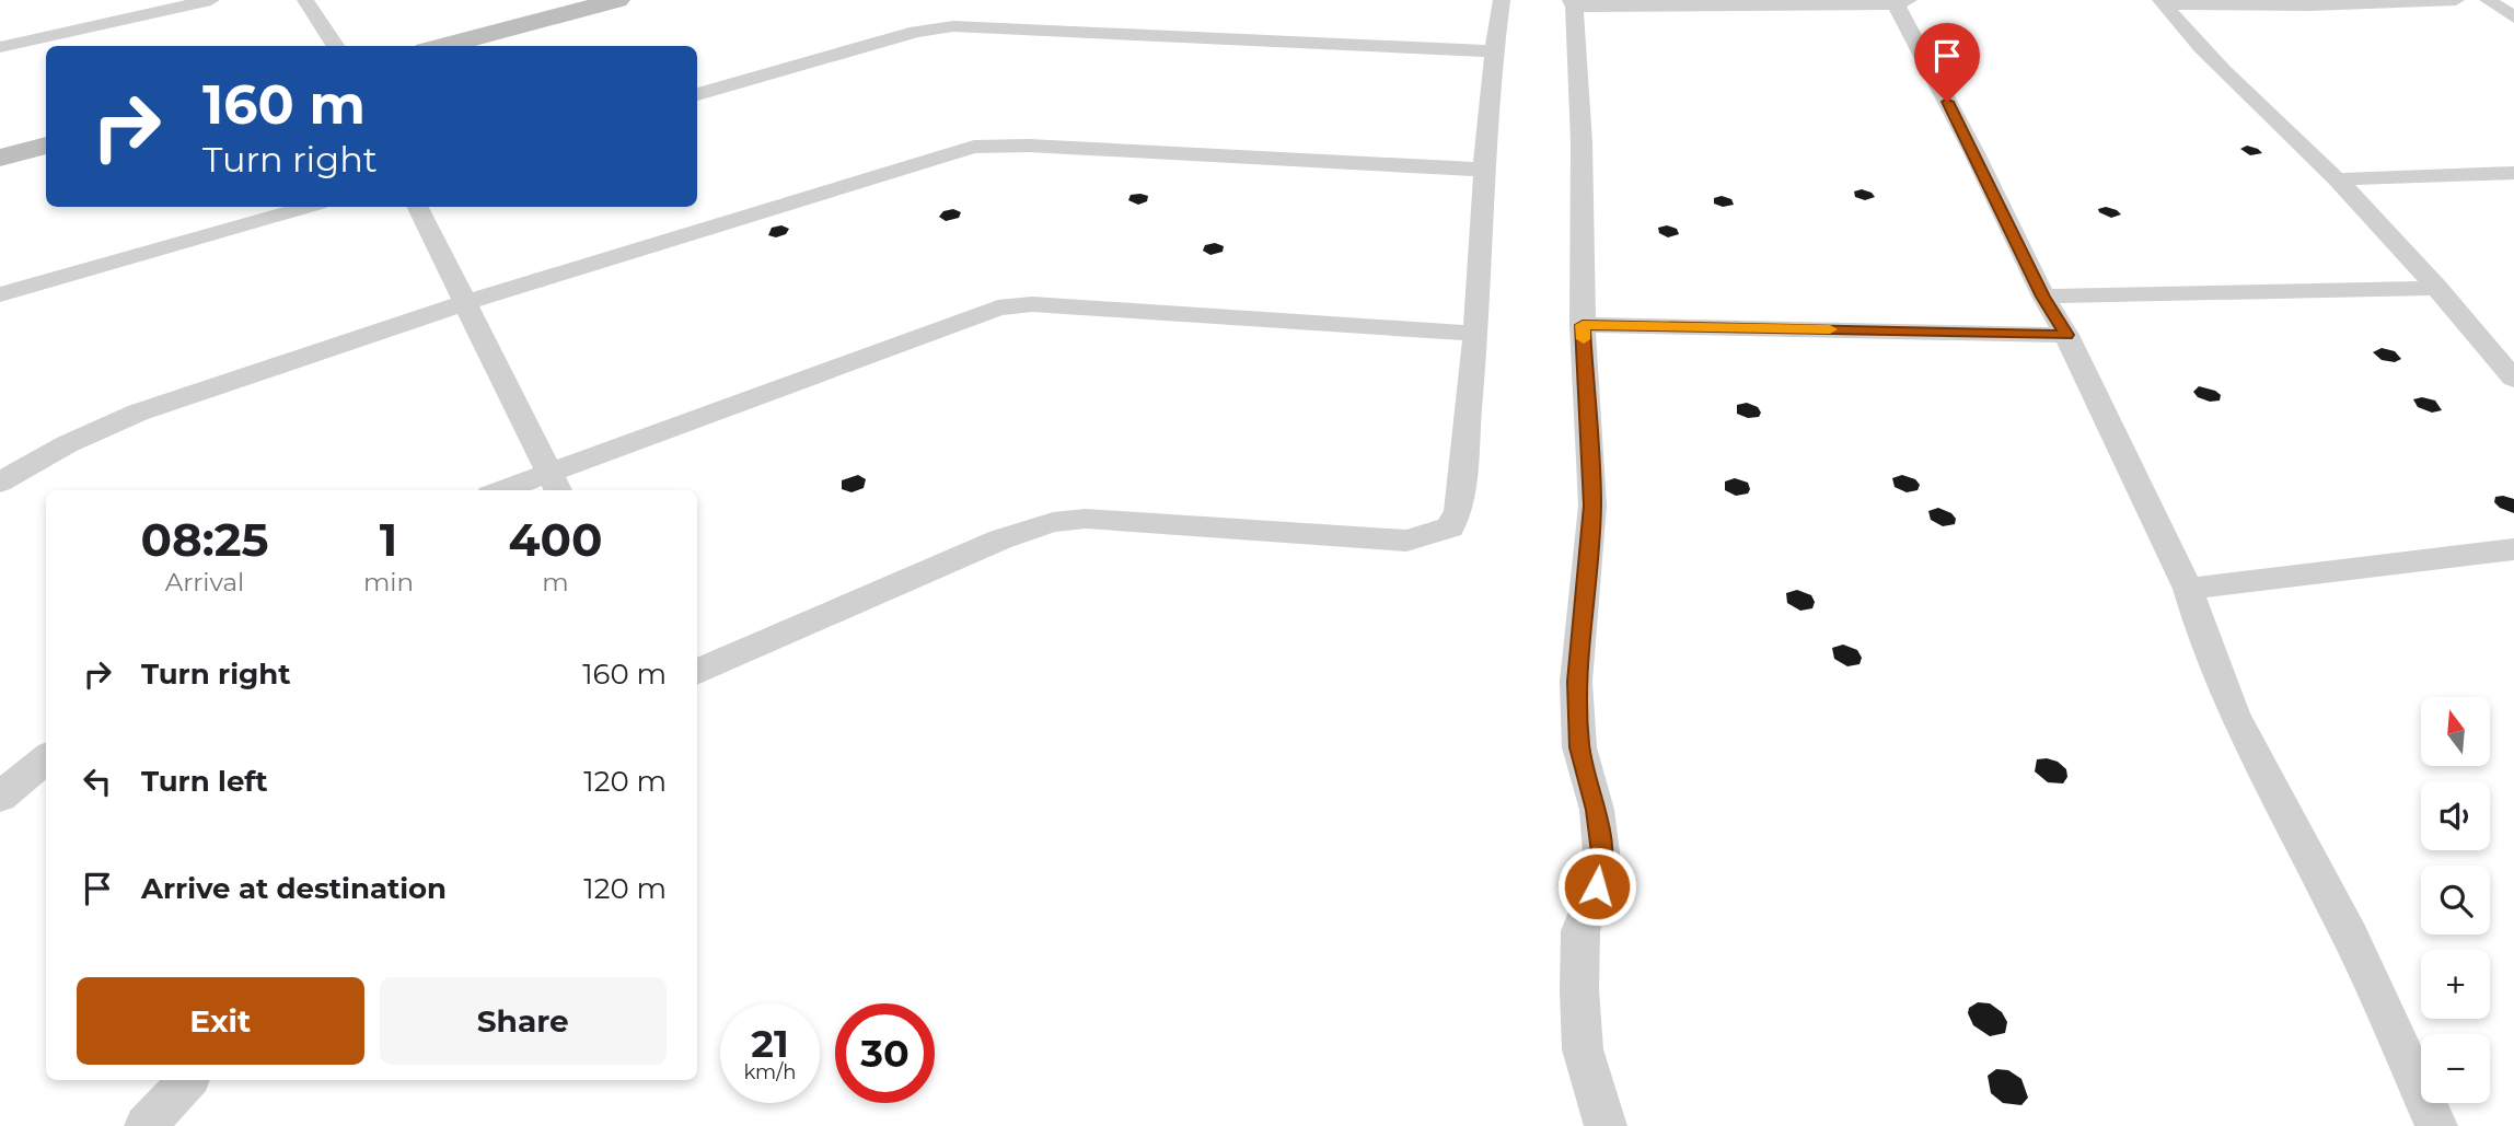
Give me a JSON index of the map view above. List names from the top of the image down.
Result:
{
  "north": "top",
  "page": {
    "turn": ["160 m", "Turn right"],
    "eta": [
      "08:25",
      "Arrival",
      "1",
      "min",
      "400",
      "m"
    ],
    "list": [
      {
        "name": "Turn right",
        "value": "160 m"
      },
      {
        "name": "Turn left",
        "value": "120 m"
      },
      {
        "name": "Arrive at destination",
        "value": "120 m"
      }
    ],
    "map_buttons": ["+", "−"],
    "buttons": ["Exit", "Share"],
    "speed": "21 km/h",
    "limit": "30"
  }
}
